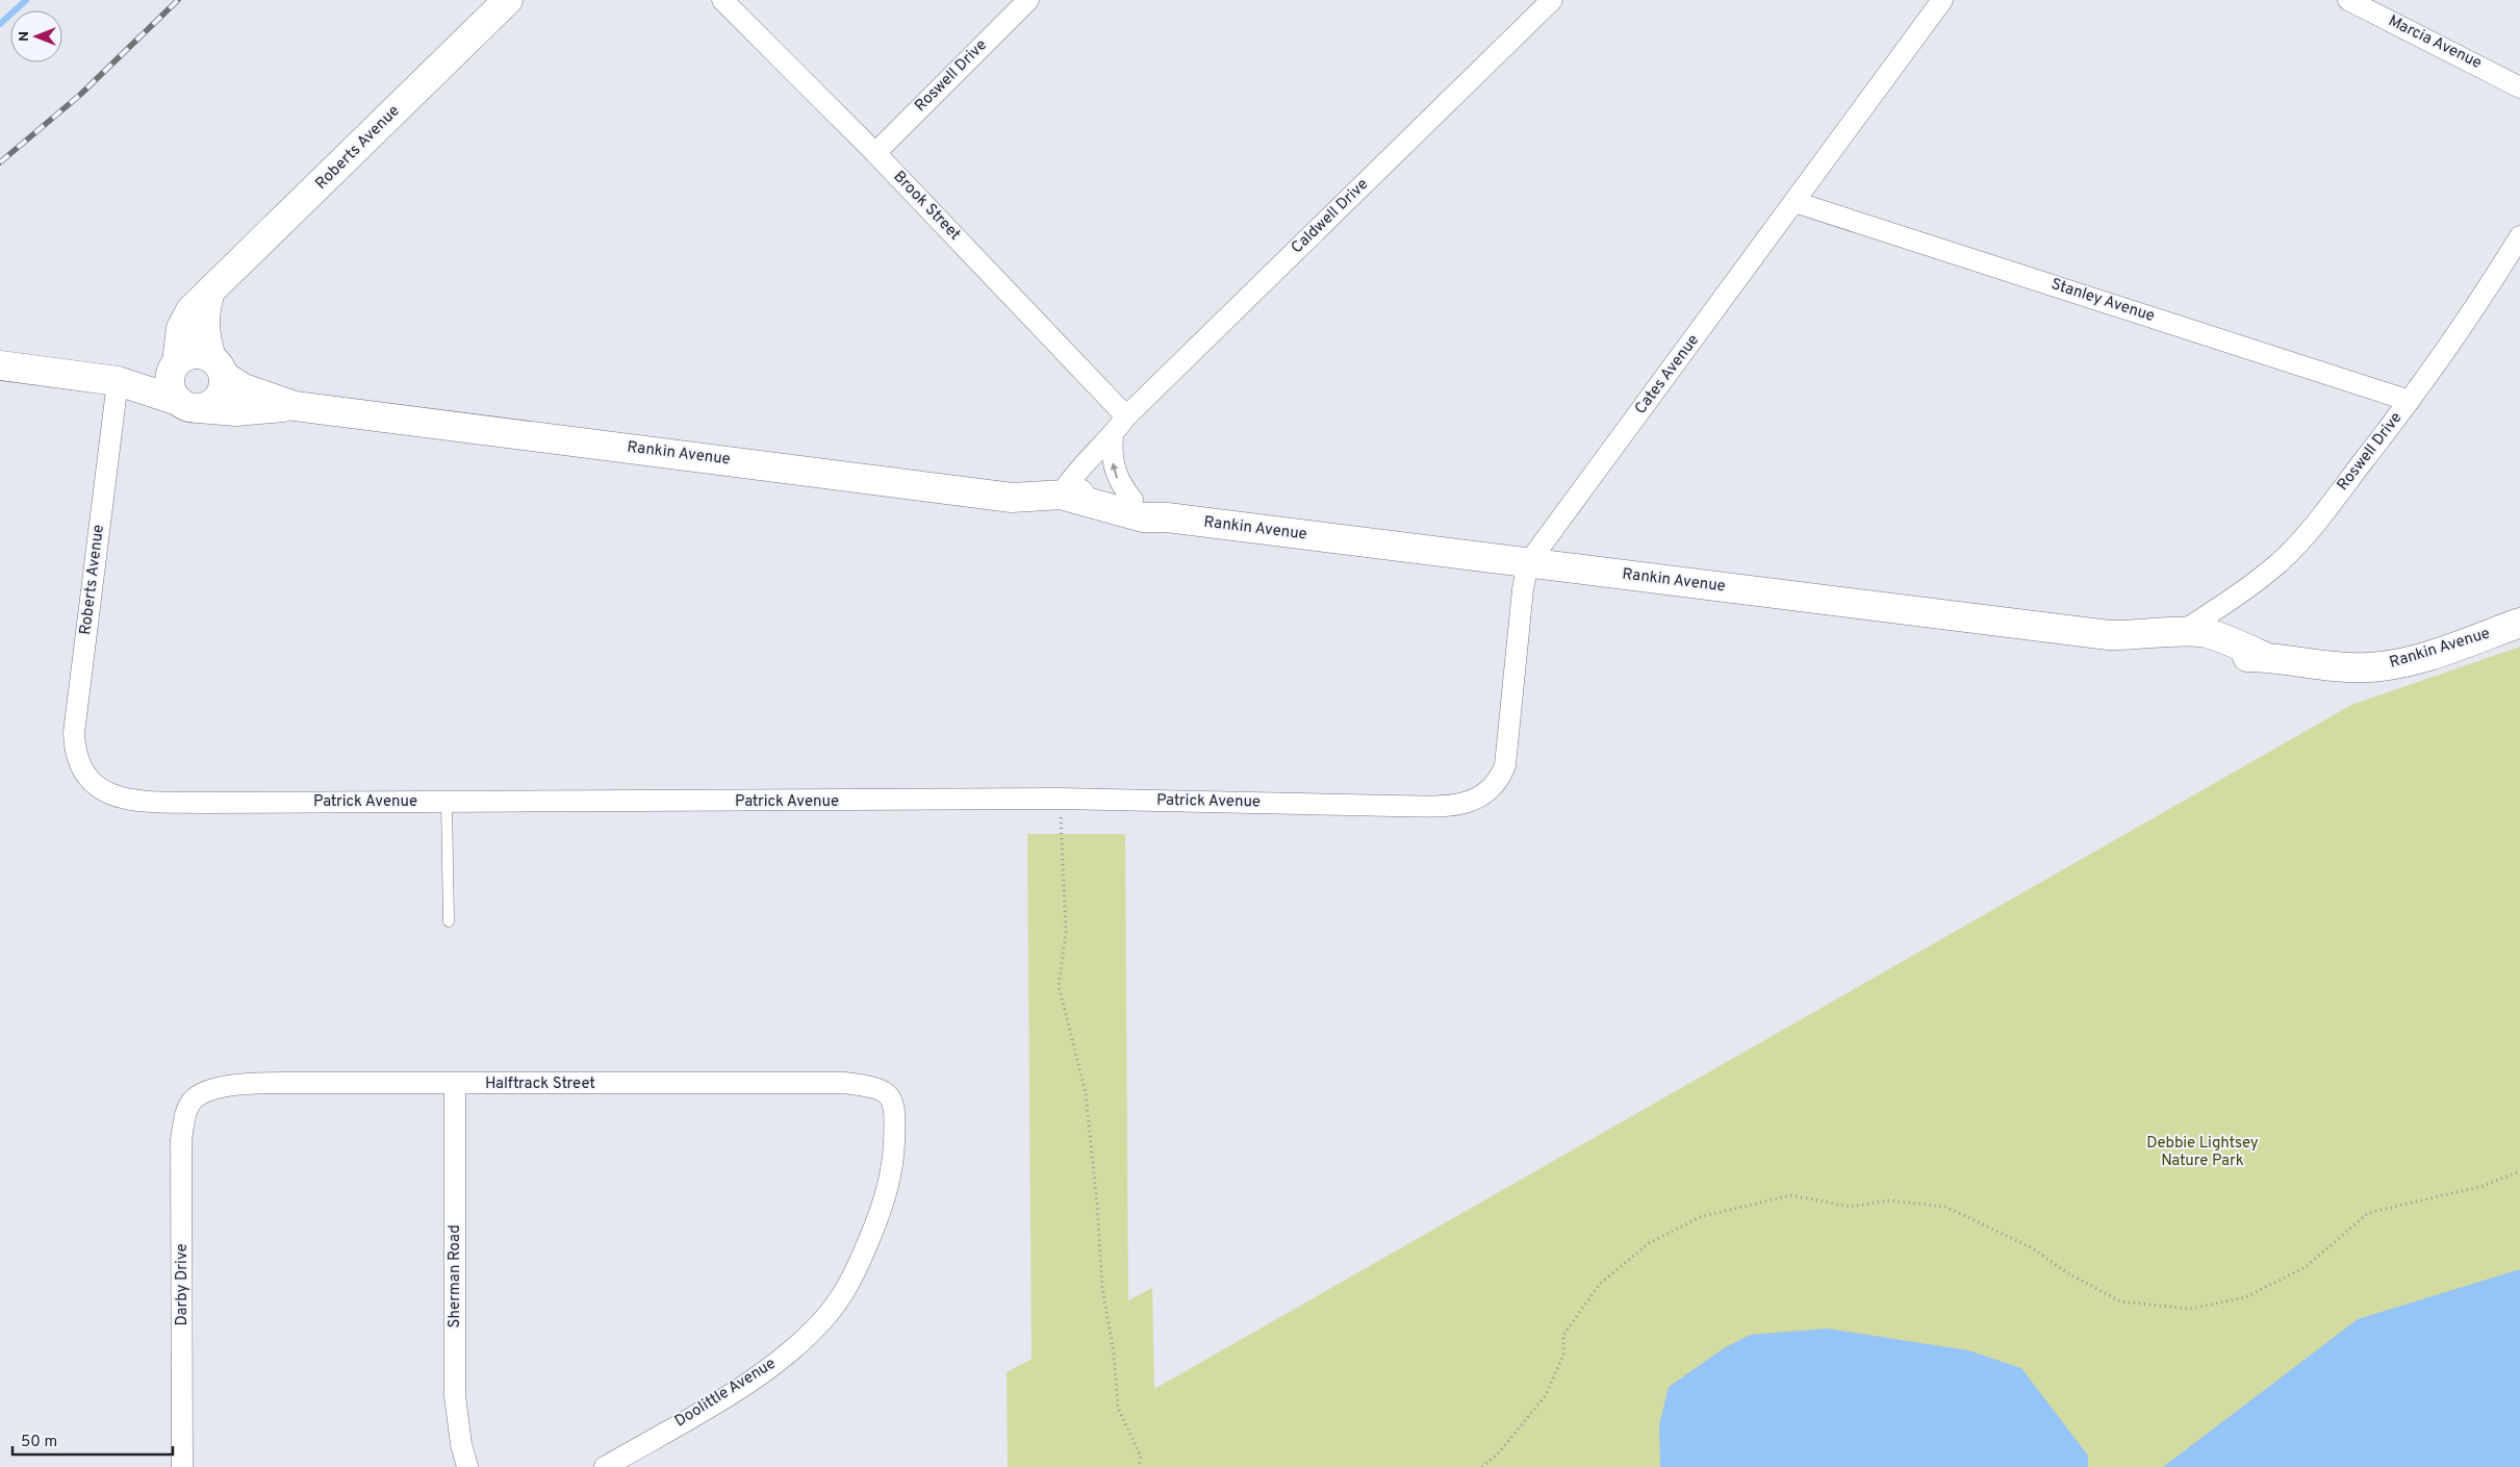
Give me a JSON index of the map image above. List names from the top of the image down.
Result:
{
  "streets": {
    "street": [
      "Marcia Avenue",
      "Roswell Drive",
      "Roberts Avenue",
      "Brook Street",
      "Caldwell Drive",
      "Stanley Avenue",
      "Cates Avenue",
      "Rankin Avenue",
      "Patrick Avenue",
      "Halftrack Street",
      "Sherman Road",
      "Darby Drive",
      "Doolittle Avenue"
    ]
  },
  "crossings": [
    ["Roswell Drive", "Brook Street"],
    ["Roswell Drive", "Stanley Avenue"],
    ["Roswell Drive", "Rankin Avenue"],
    ["Roberts Avenue", "Rankin Avenue"],
    ["Roberts Avenue", "Patrick Avenue"],
    ["Brook Street", "Caldwell Drive"],
    ["Caldwell Drive", "Rankin Avenue"],
    ["Stanley Avenue", "Cates Avenue"],
    ["Cates Avenue", "Rankin Avenue"],
    ["Cates Avenue", "Patrick Avenue"],
    ["Halftrack Street", "Sherman Road"],
    ["Halftrack Street", "Darby Drive"],
    ["Halftrack Street", "Doolittle Avenue"]
  ],
  "parks": ["Debbie Lightsey Nature Park"],
  "scale_bar": "50 m",
  "north": "left"
}
